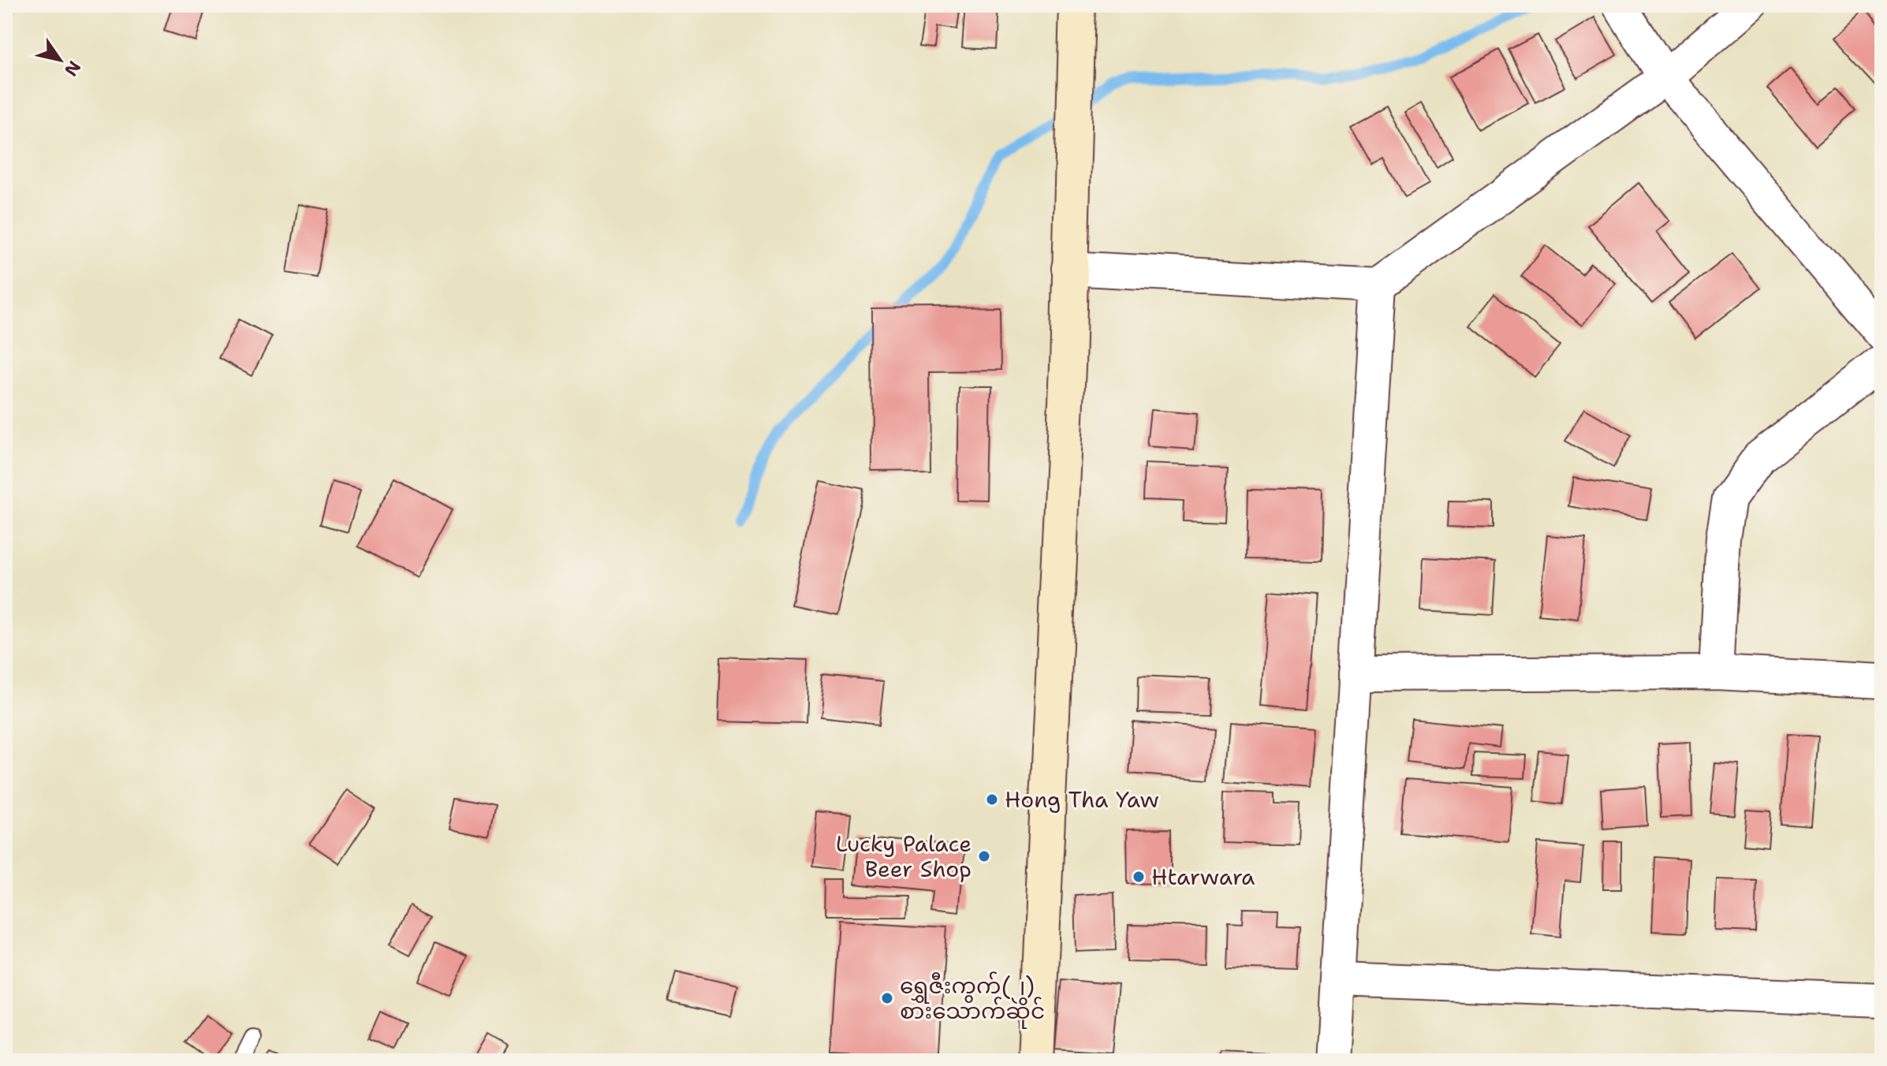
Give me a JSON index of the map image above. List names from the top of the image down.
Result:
{
  "places": [
    "Hong Tha Yaw",
    "Lucky Palace Beer Shop",
    "Htarwara",
    "ရွှေဇီးကွက်(၂) စားသောက်ဆိုင်"
  ],
  "north": "bottom right"
}
